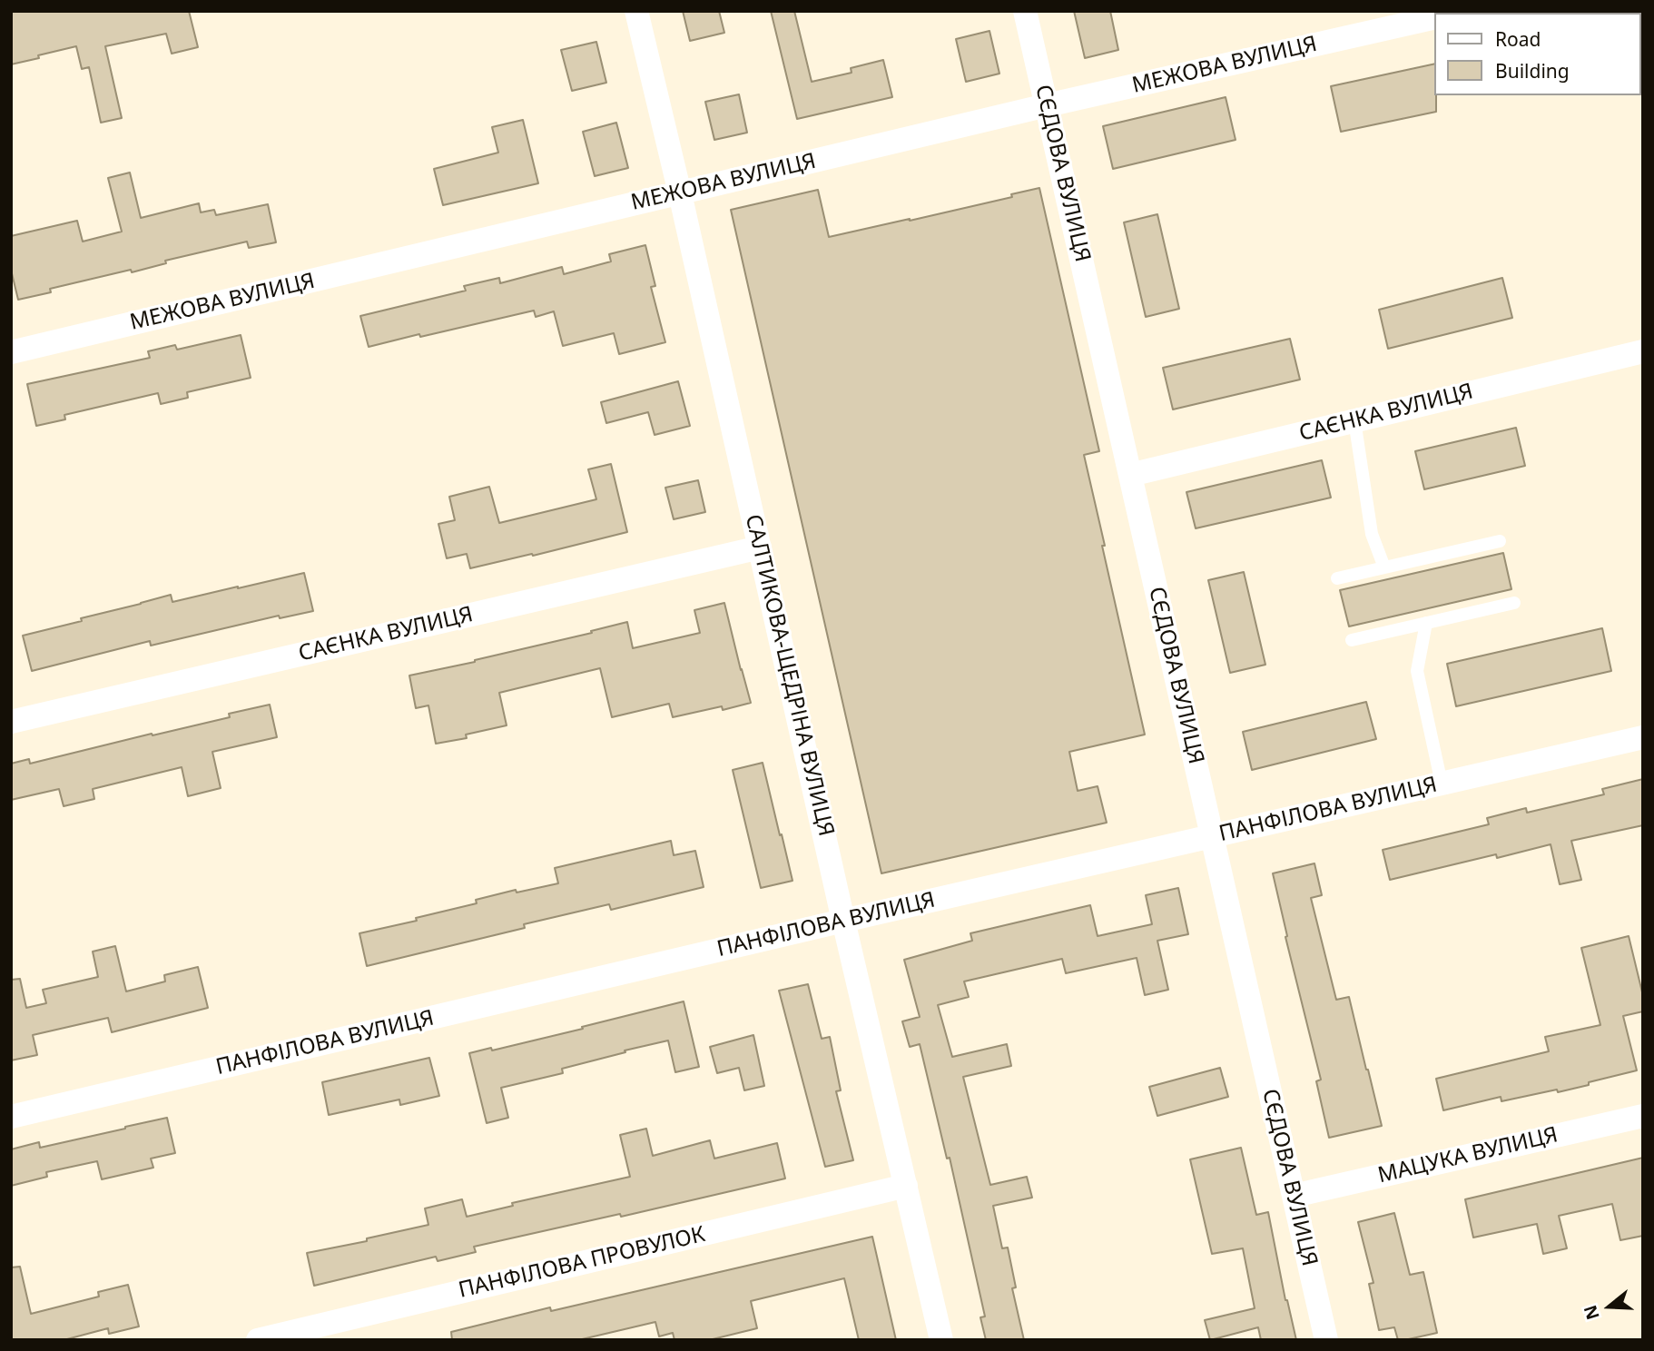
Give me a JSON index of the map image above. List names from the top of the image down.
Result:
{
  "streets": {
    "street": [
      "МЕЖОВА ВУЛИЦЯ",
      "СЄДОВА ВУЛИЦЯ",
      "САЄНКА ВУЛИЦЯ",
      "САЛТИКОВА-ЩЕДРІНА ВУЛИЦЯ",
      "ПАНФІЛОВА ВУЛИЦЯ",
      "МАЦУКА ВУЛИЦЯ",
      "ПАНФІЛОВА ПРОВУЛОК"
    ]
  },
  "crossings": [
    ["МЕЖОВА ВУЛИЦЯ", "СЄДОВА ВУЛИЦЯ"],
    ["МЕЖОВА ВУЛИЦЯ", "САЛТИКОВА-ЩЕДРІНА ВУЛИЦЯ"],
    ["СЄДОВА ВУЛИЦЯ", "САЄНКА ВУЛИЦЯ"],
    ["СЄДОВА ВУЛИЦЯ", "ПАНФІЛОВА ВУЛИЦЯ"],
    ["СЄДОВА ВУЛИЦЯ", "МАЦУКА ВУЛИЦЯ"],
    ["САЄНКА ВУЛИЦЯ", "САЛТИКОВА-ЩЕДРІНА ВУЛИЦЯ"],
    ["САЛТИКОВА-ЩЕДРІНА ВУЛИЦЯ", "ПАНФІЛОВА ВУЛИЦЯ"],
    ["САЛТИКОВА-ЩЕДРІНА ВУЛИЦЯ", "ПАНФІЛОВА ПРОВУЛОК"]
  ],
  "legend": ["Road", "Building"],
  "north": "left"
}
